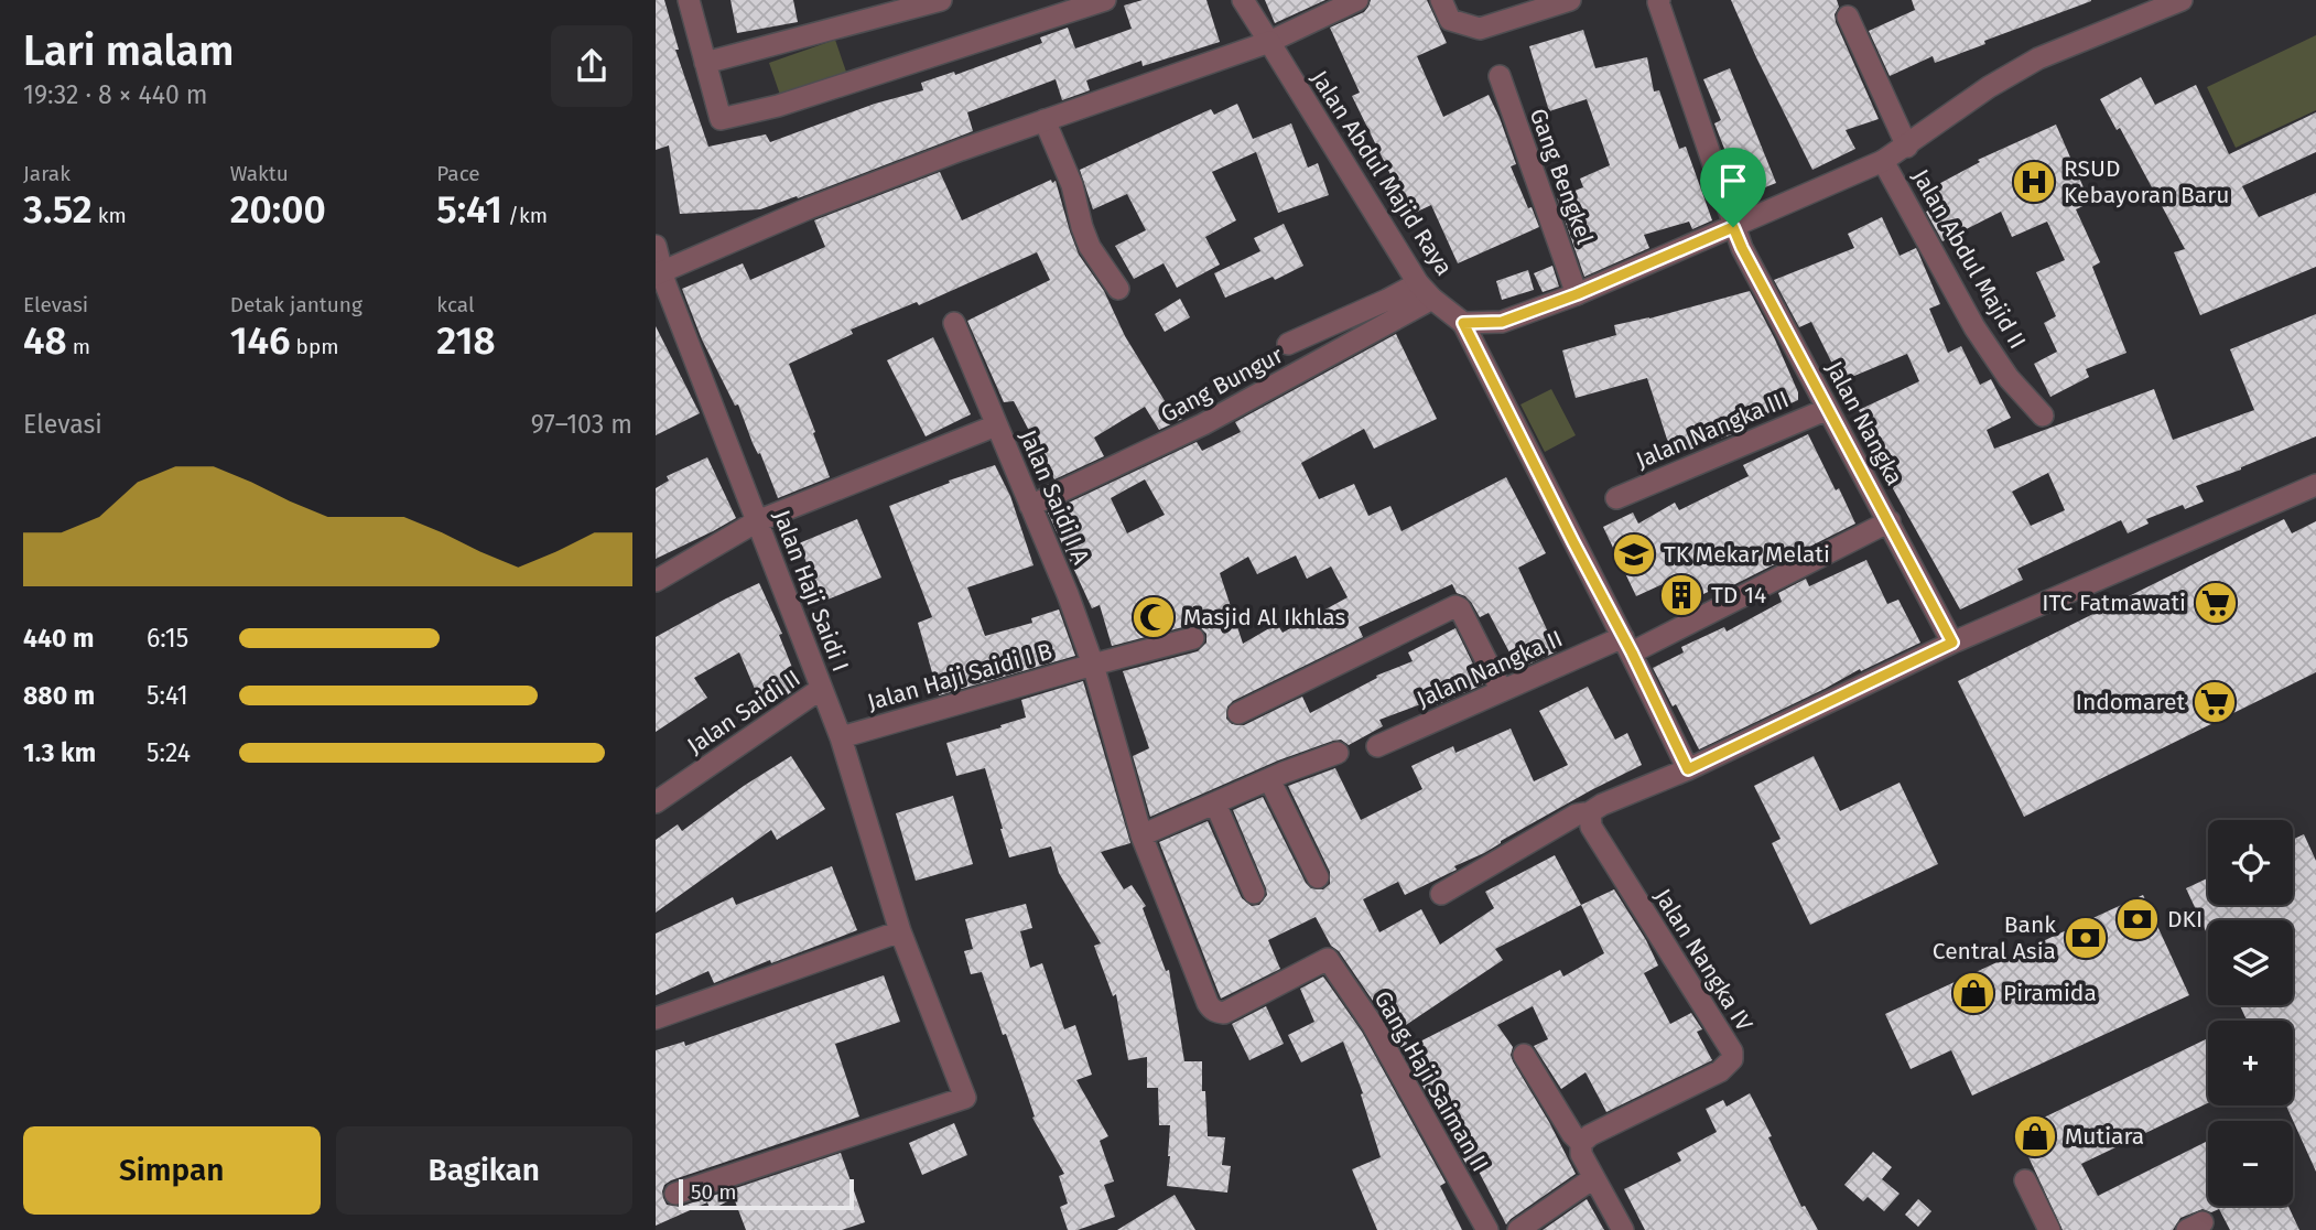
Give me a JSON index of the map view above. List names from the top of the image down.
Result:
{
  "streets": {
    "street": [
      "Jalan Abdul Majid Raya",
      "Gang Bengkel",
      "Jalan Abdul Majid II",
      "Gang Bungur",
      "Jalan Nangka",
      "Jalan Nangka III",
      "Jalan Saidi I A",
      "Jalan Haji Saidi I",
      "Jalan Nangka II",
      "Jalan Haji Saidi I B",
      "Jalan Saidi II",
      "Jalan Nangka IV",
      "Gang Haji Saiman II"
    ]
  },
  "crossings": [
    ["Jalan Abdul Majid Raya", "Gang Bungur"],
    ["Gang Bungur", "Jalan Saidi I A"],
    ["Jalan Nangka", "Jalan Nangka III"],
    ["Jalan Nangka", "Jalan Nangka II"],
    ["Jalan Saidi I A", "Jalan Haji Saidi I"],
    ["Jalan Saidi I A", "Jalan Haji Saidi I B"],
    ["Jalan Saidi I A", "Gang Haji Saiman II"],
    ["Jalan Haji Saidi I", "Jalan Haji Saidi I B"],
    ["Jalan Haji Saidi I", "Jalan Saidi II"]
  ],
  "places": {
    "hospital": ["RSUD Kebayoran Baru"],
    "school or university": ["TK Mekar Melati"],
    "building": ["TD 14"],
    "supermarket": ["ITC Fatmawati", "Indomaret"],
    "mosque": ["Masjid Al Ikhlas"],
    "bank": ["DKI", "Bank Central Asia"],
    "shop": ["Piramida", "Mutiara"]
  },
  "scale_bar": "50 m",
  "page": {
    "heading": ["Lari malam", "19:32 · 8 × 440 m"],
    "stats": [
      ["Jarak", "3.52 km"],
      ["Waktu", "20:00"],
      ["Pace", "5:41 /km"],
      ["Elevasi", "48 m"],
      ["Detak jantung", "146 bpm"],
      ["kcal", "218"]
    ],
    "chart": ["Elevasi", "97–103 m"],
    "list": [
      {
        "name": "440 m",
        "note": "6:15"
      },
      {
        "name": "880 m",
        "note": "5:41"
      },
      {
        "name": "1.3 km",
        "note": "5:24"
      }
    ],
    "map_buttons": ["+", "−"],
    "buttons": ["Simpan", "Bagikan"],
    "scale": "50 m"
  }
}
